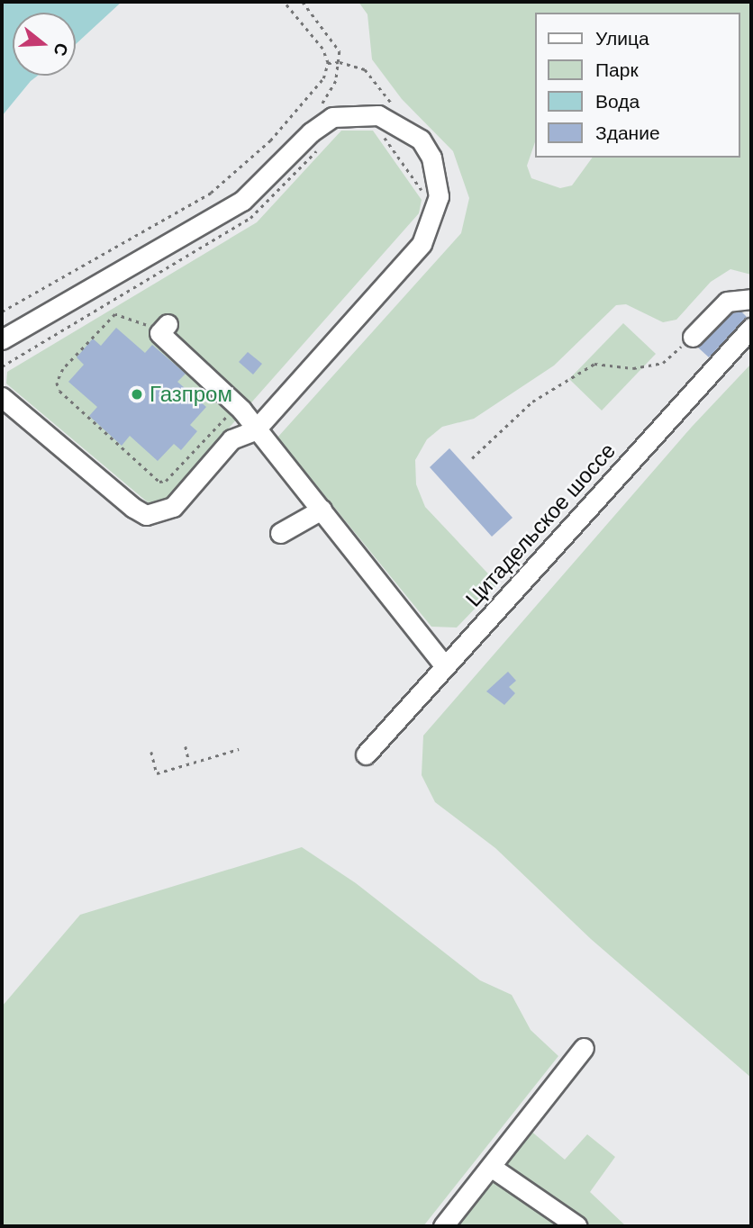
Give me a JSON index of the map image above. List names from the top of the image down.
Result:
{
  "streets": {
    "street": ["Цитадельское шоссе"]
  },
  "places": ["Газпром"],
  "legend": [
    "Улица",
    "Парк",
    "Вода",
    "Здание"
  ],
  "north": "right"
}
